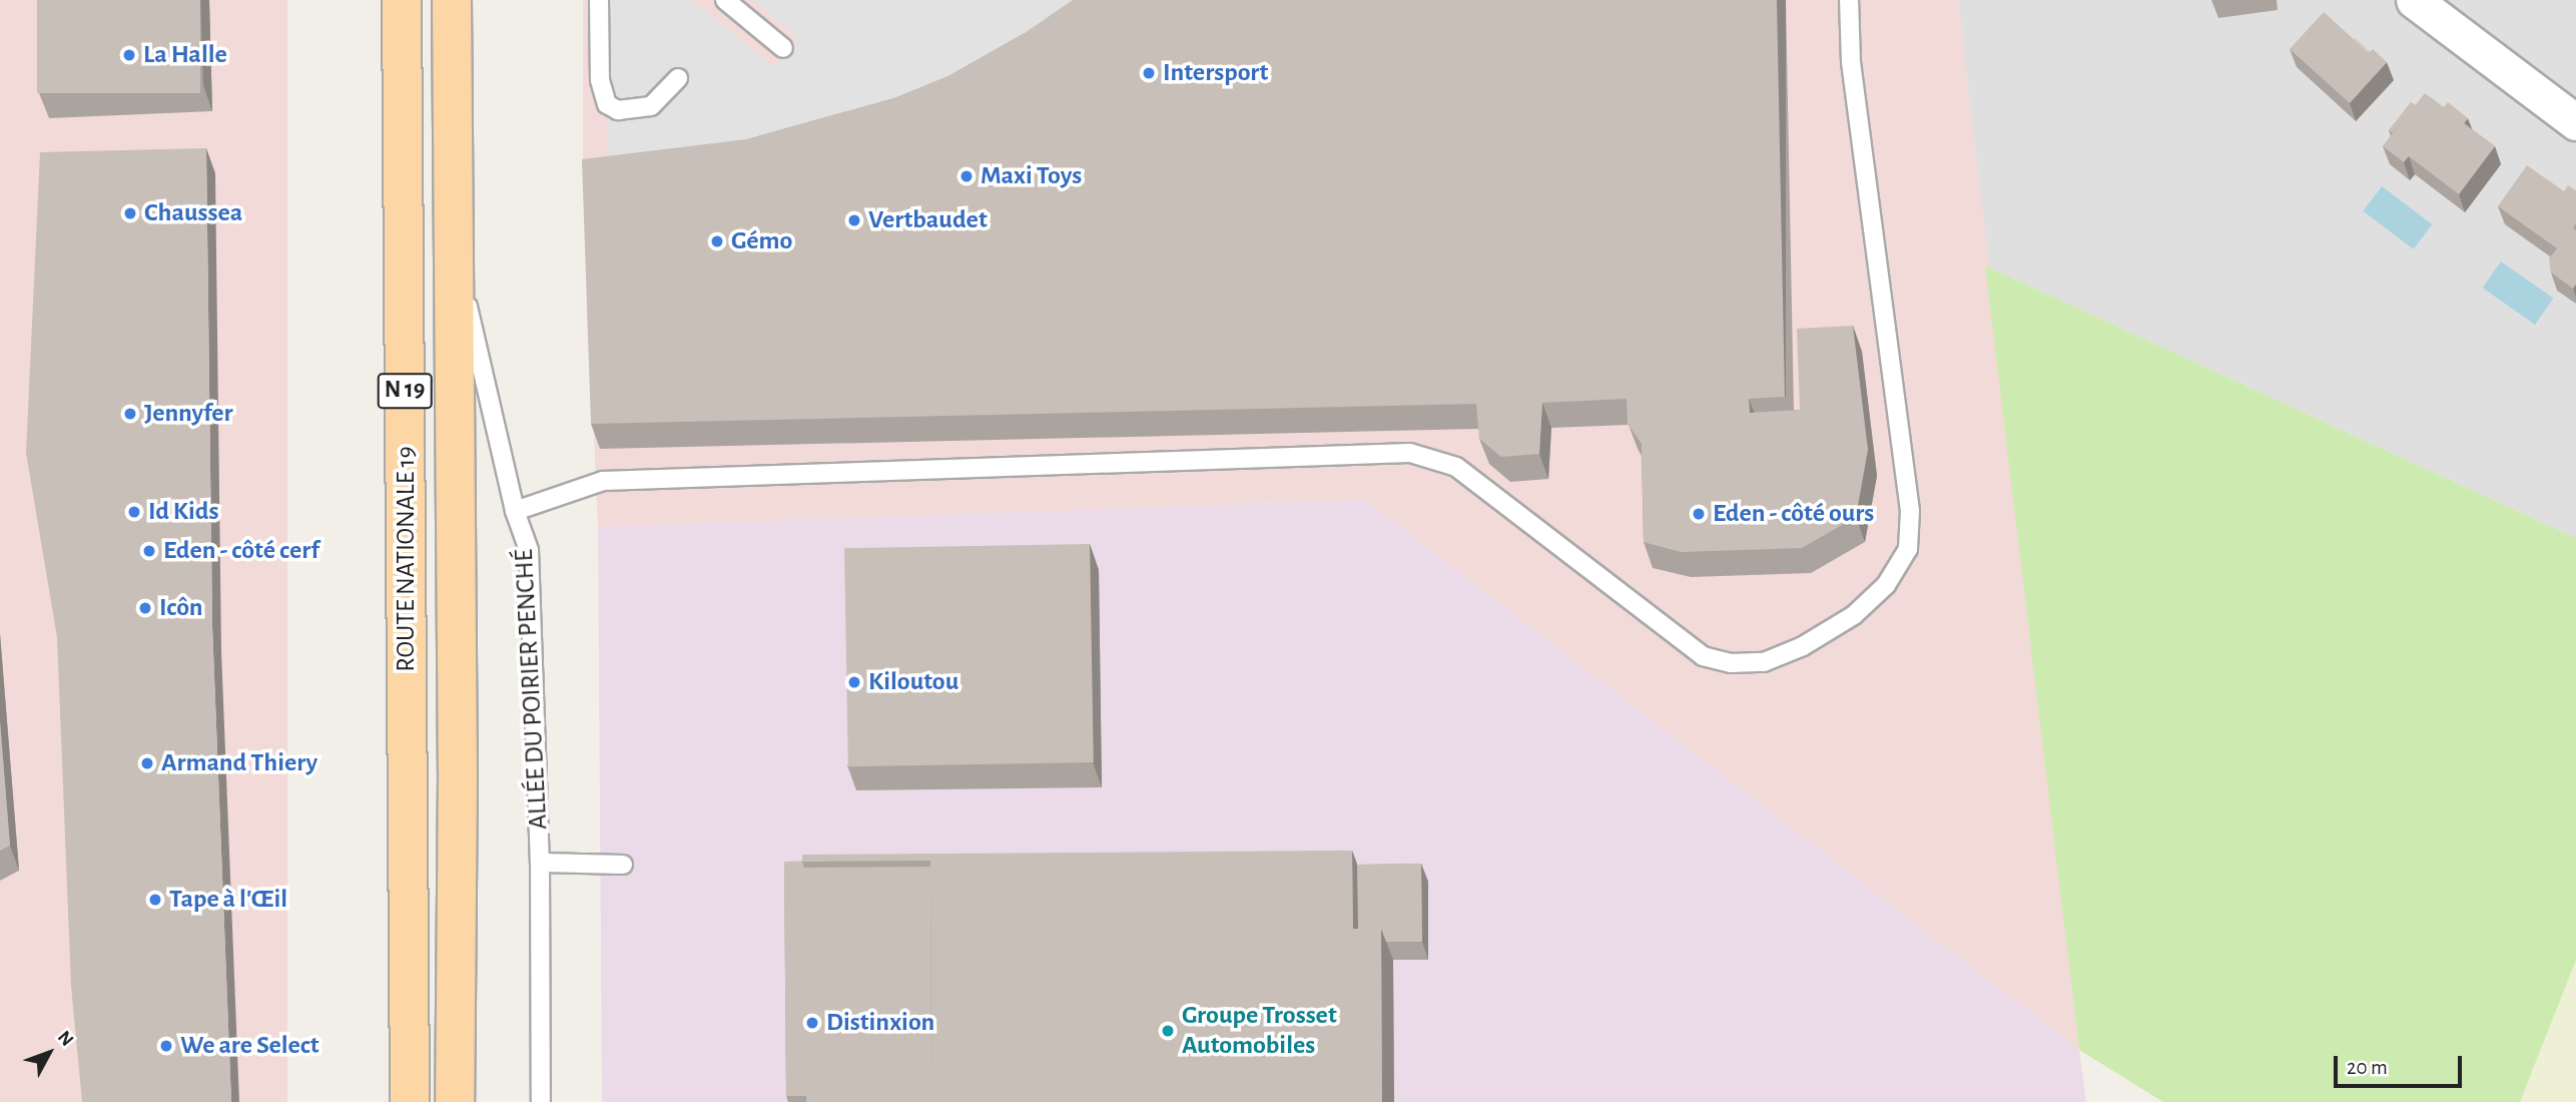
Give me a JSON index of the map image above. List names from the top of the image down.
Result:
{
  "streets": {
    "main road": ["N 19", "ROUTE NATIONALE 19"],
    "lane": ["ALLÉE DU POIRIER PENCHÉ"]
  },
  "crossings": [
    ["N 19", "ALLÉE DU POIRIER PENCHÉ"]
  ],
  "places": [
    "La Halle",
    "Intersport",
    "Maxi Toys",
    "Chaussea",
    "Vertbaudet",
    "Gémo",
    "Jennyfer",
    "Id Kids",
    "Eden - côté ours",
    "Eden - côté cerf",
    "Icôn",
    "Kiloutou",
    "Armand Thiery",
    "Tape à l'Œil",
    "Distinxion",
    "Groupe Trosset Automobiles",
    "We are Select"
  ],
  "scale_bar": "20 m",
  "north": "top right"
}
